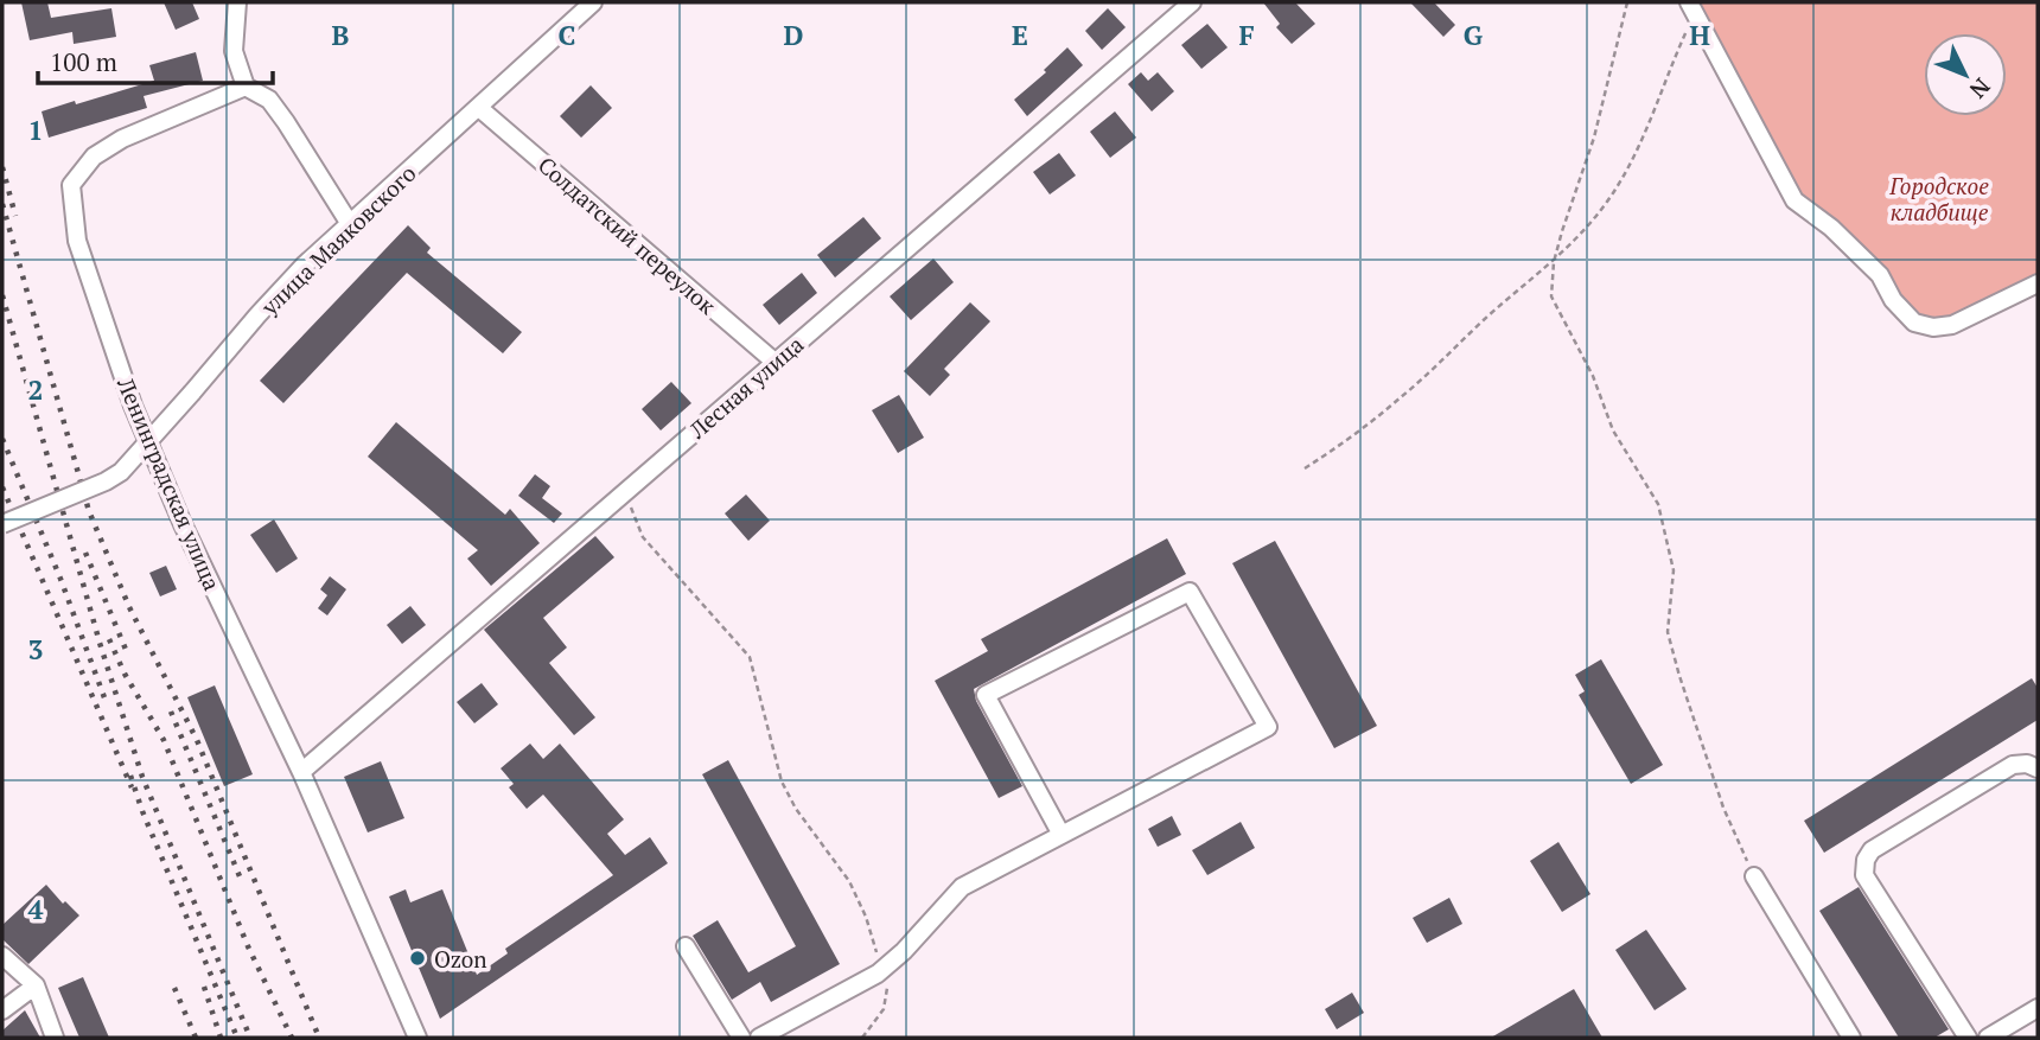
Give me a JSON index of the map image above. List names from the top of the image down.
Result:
{
  "streets": {
    "street": [
      "Солдатский переулок",
      "улица Маяковского",
      "Лесная улица",
      "Ленинградская улица"
    ]
  },
  "crossings": [
    ["Солдатский переулок", "улица Маяковского"],
    ["Солдатский переулок", "Лесная улица"],
    ["Лесная улица", "Ленинградская улица"]
  ],
  "parks": ["Городское кладбище"],
  "places": ["Ozon"],
  "scale_bar": "100 m",
  "north": "bottom right",
  "grid": {
    "columns": [
      "B",
      "C",
      "D",
      "E",
      "F",
      "G",
      "H"
    ],
    "rows": [
      "1",
      "2",
      "3",
      "4"
    ]
  }
}
